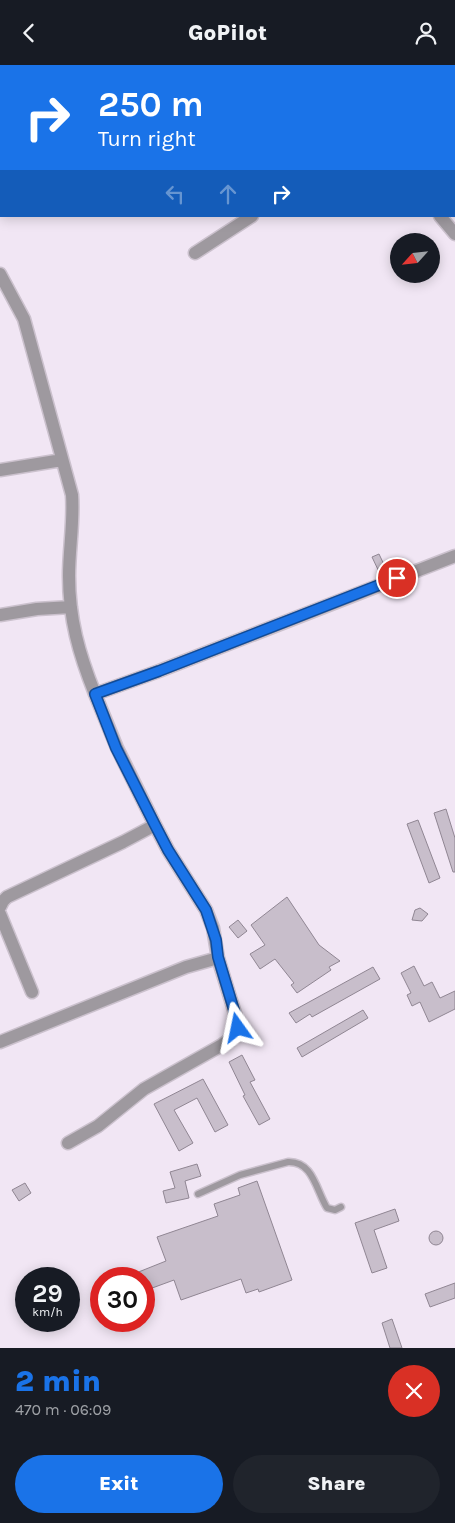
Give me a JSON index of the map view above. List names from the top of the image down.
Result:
{
  "north": "bottom left",
  "page": {
    "header": "GoPilot",
    "turn": ["250 m", "Turn right"],
    "speed": "29 km/h",
    "limit": "30",
    "heading": ["2 min", "470 m · 06:09"],
    "buttons": ["Exit", "Share"]
  }
}
